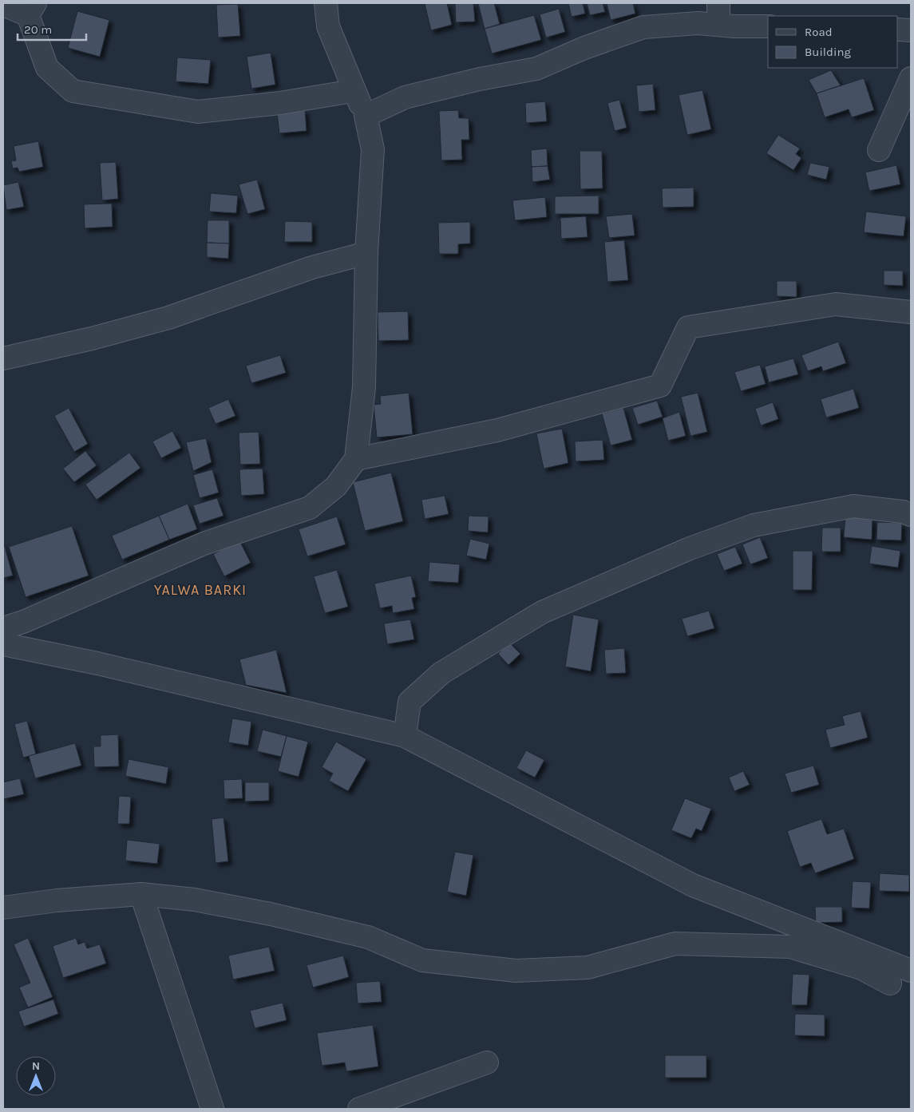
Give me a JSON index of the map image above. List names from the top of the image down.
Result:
{
  "districts": ["YALWA BARKI"],
  "legend": ["Road", "Building"],
  "scale_bar": "20 m",
  "north": "top"
}
